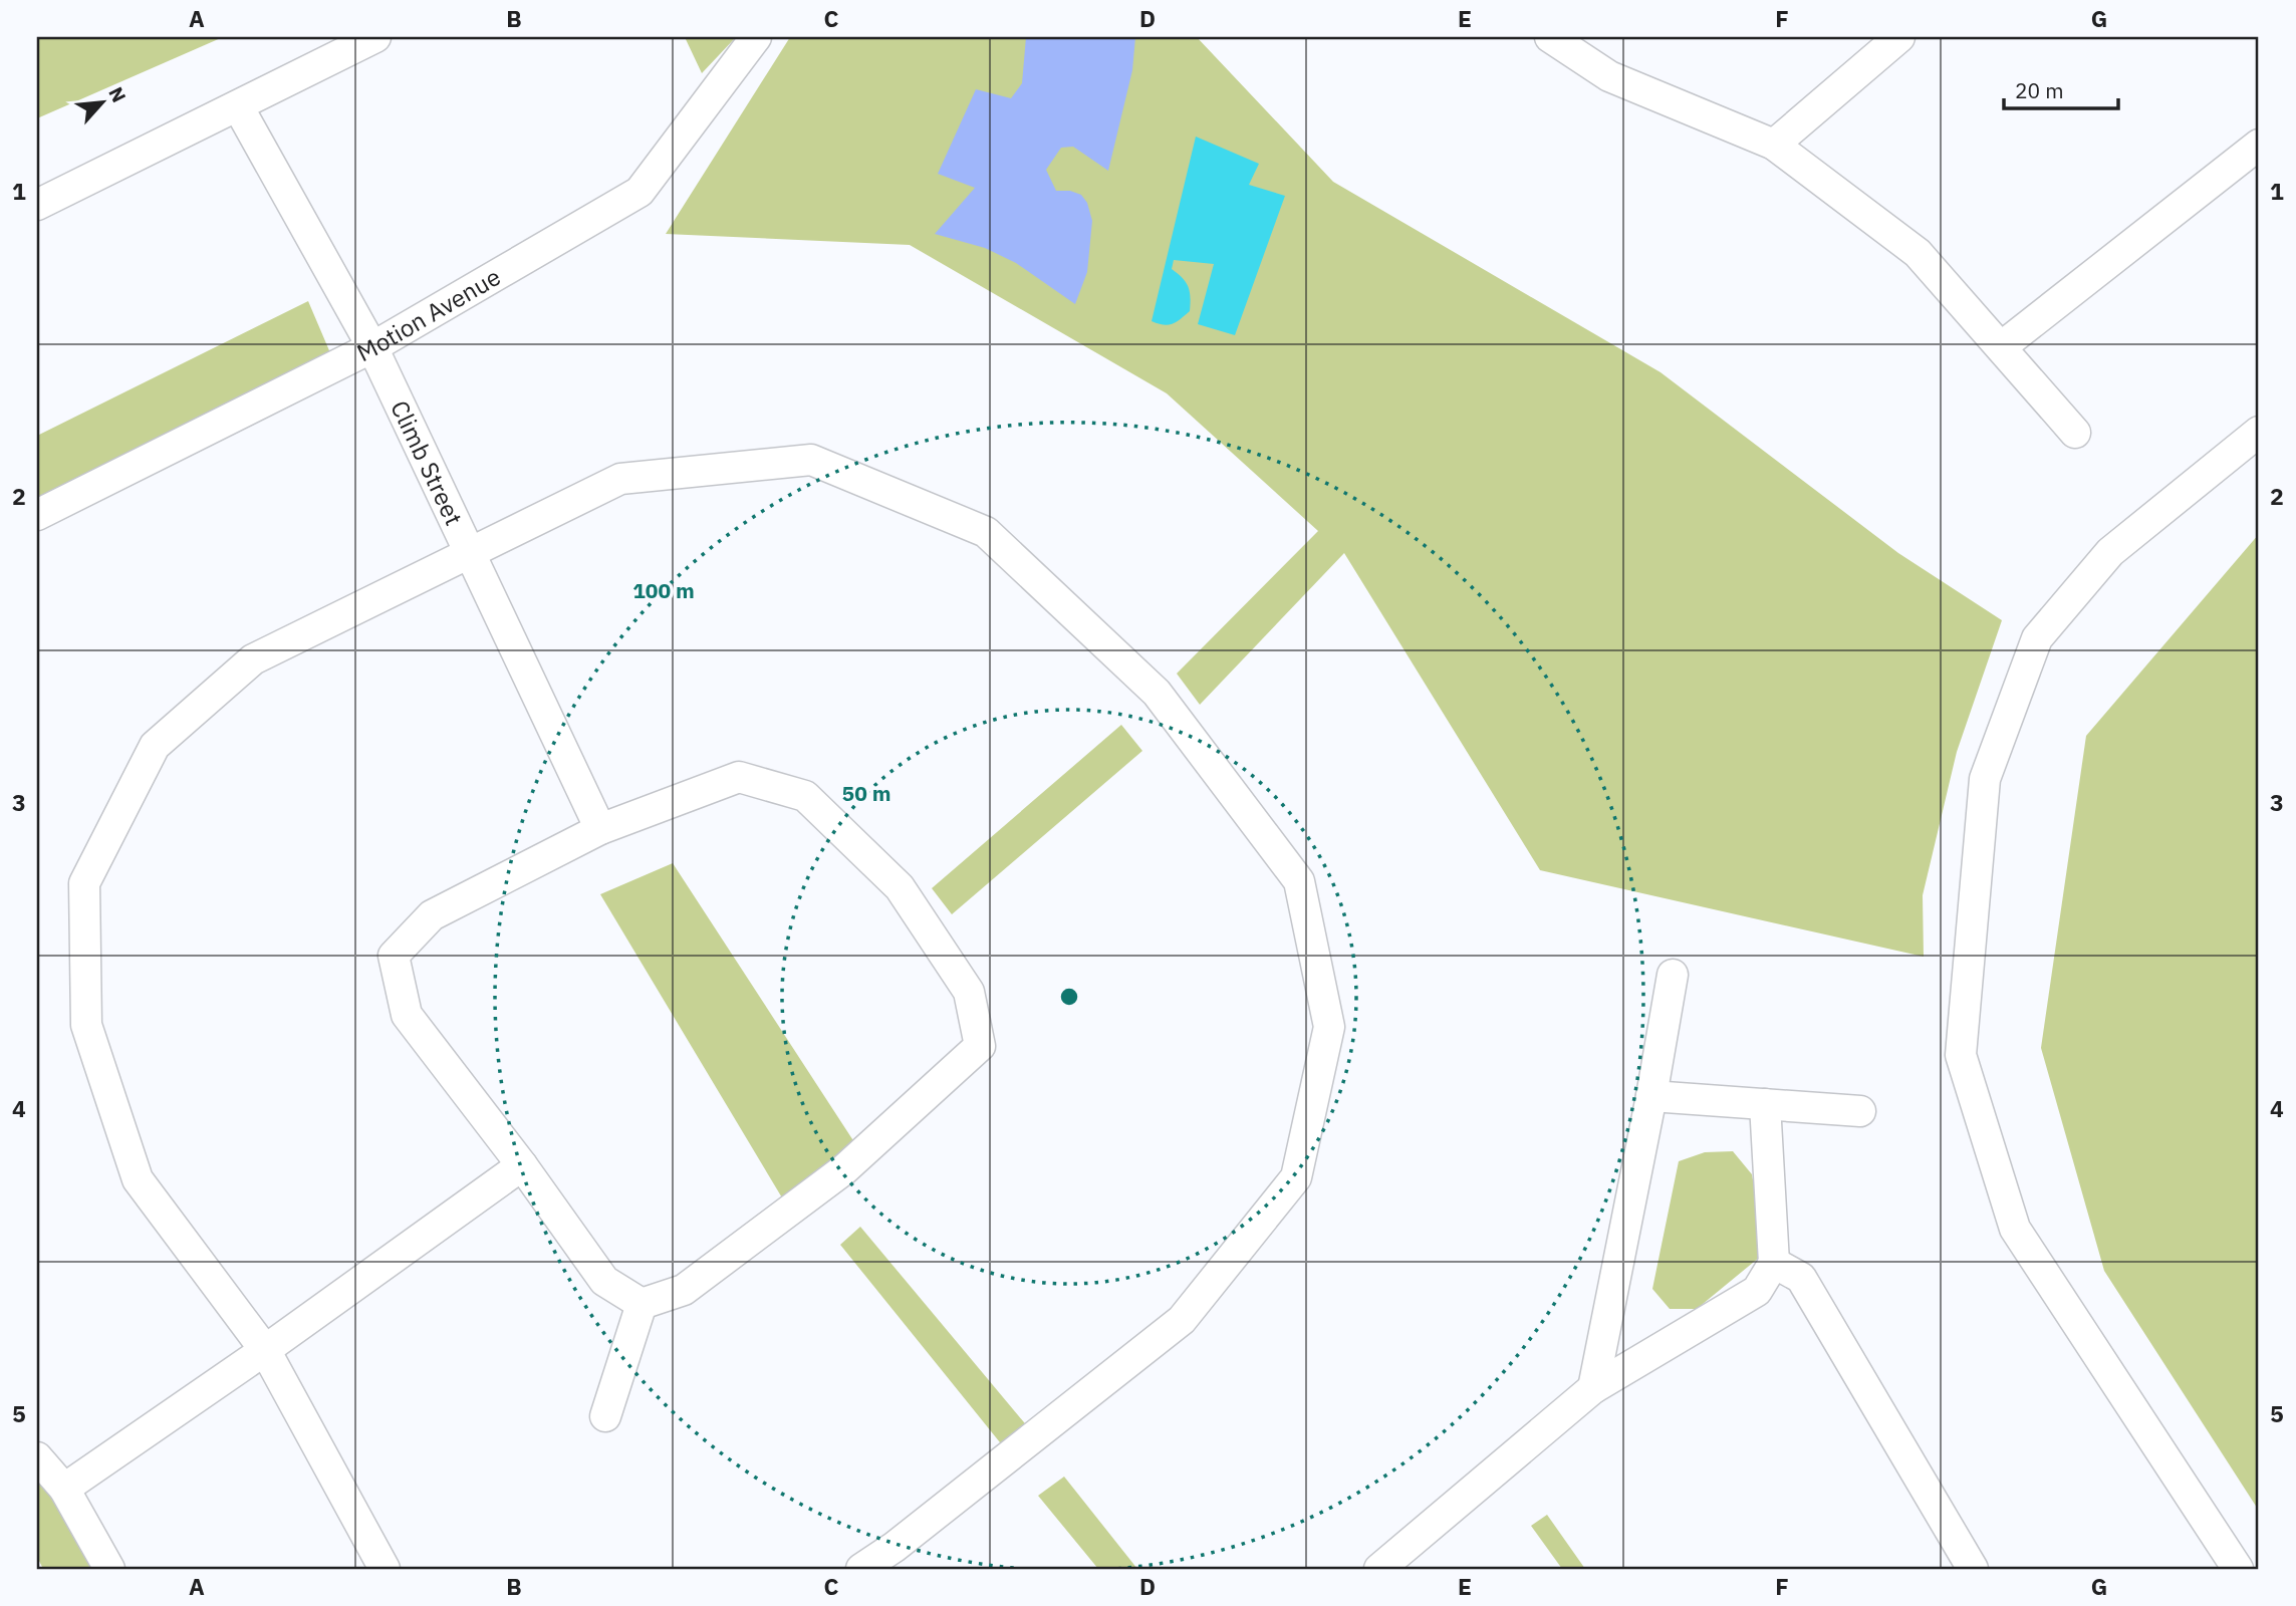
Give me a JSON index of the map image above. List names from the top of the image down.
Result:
{
  "streets": {
    "street": ["Motion Avenue", "Climb Street"]
  },
  "crossings": [
    ["Motion Avenue", "Climb Street"]
  ],
  "scale_bar": "20 m",
  "north": "top right",
  "grid": {
    "columns": [
      "A",
      "B",
      "C",
      "D",
      "E",
      "F",
      "G"
    ],
    "rows": [
      "1",
      "2",
      "3",
      "4",
      "5"
    ]
  },
  "rings": ["100 m", "50 m"]
}
